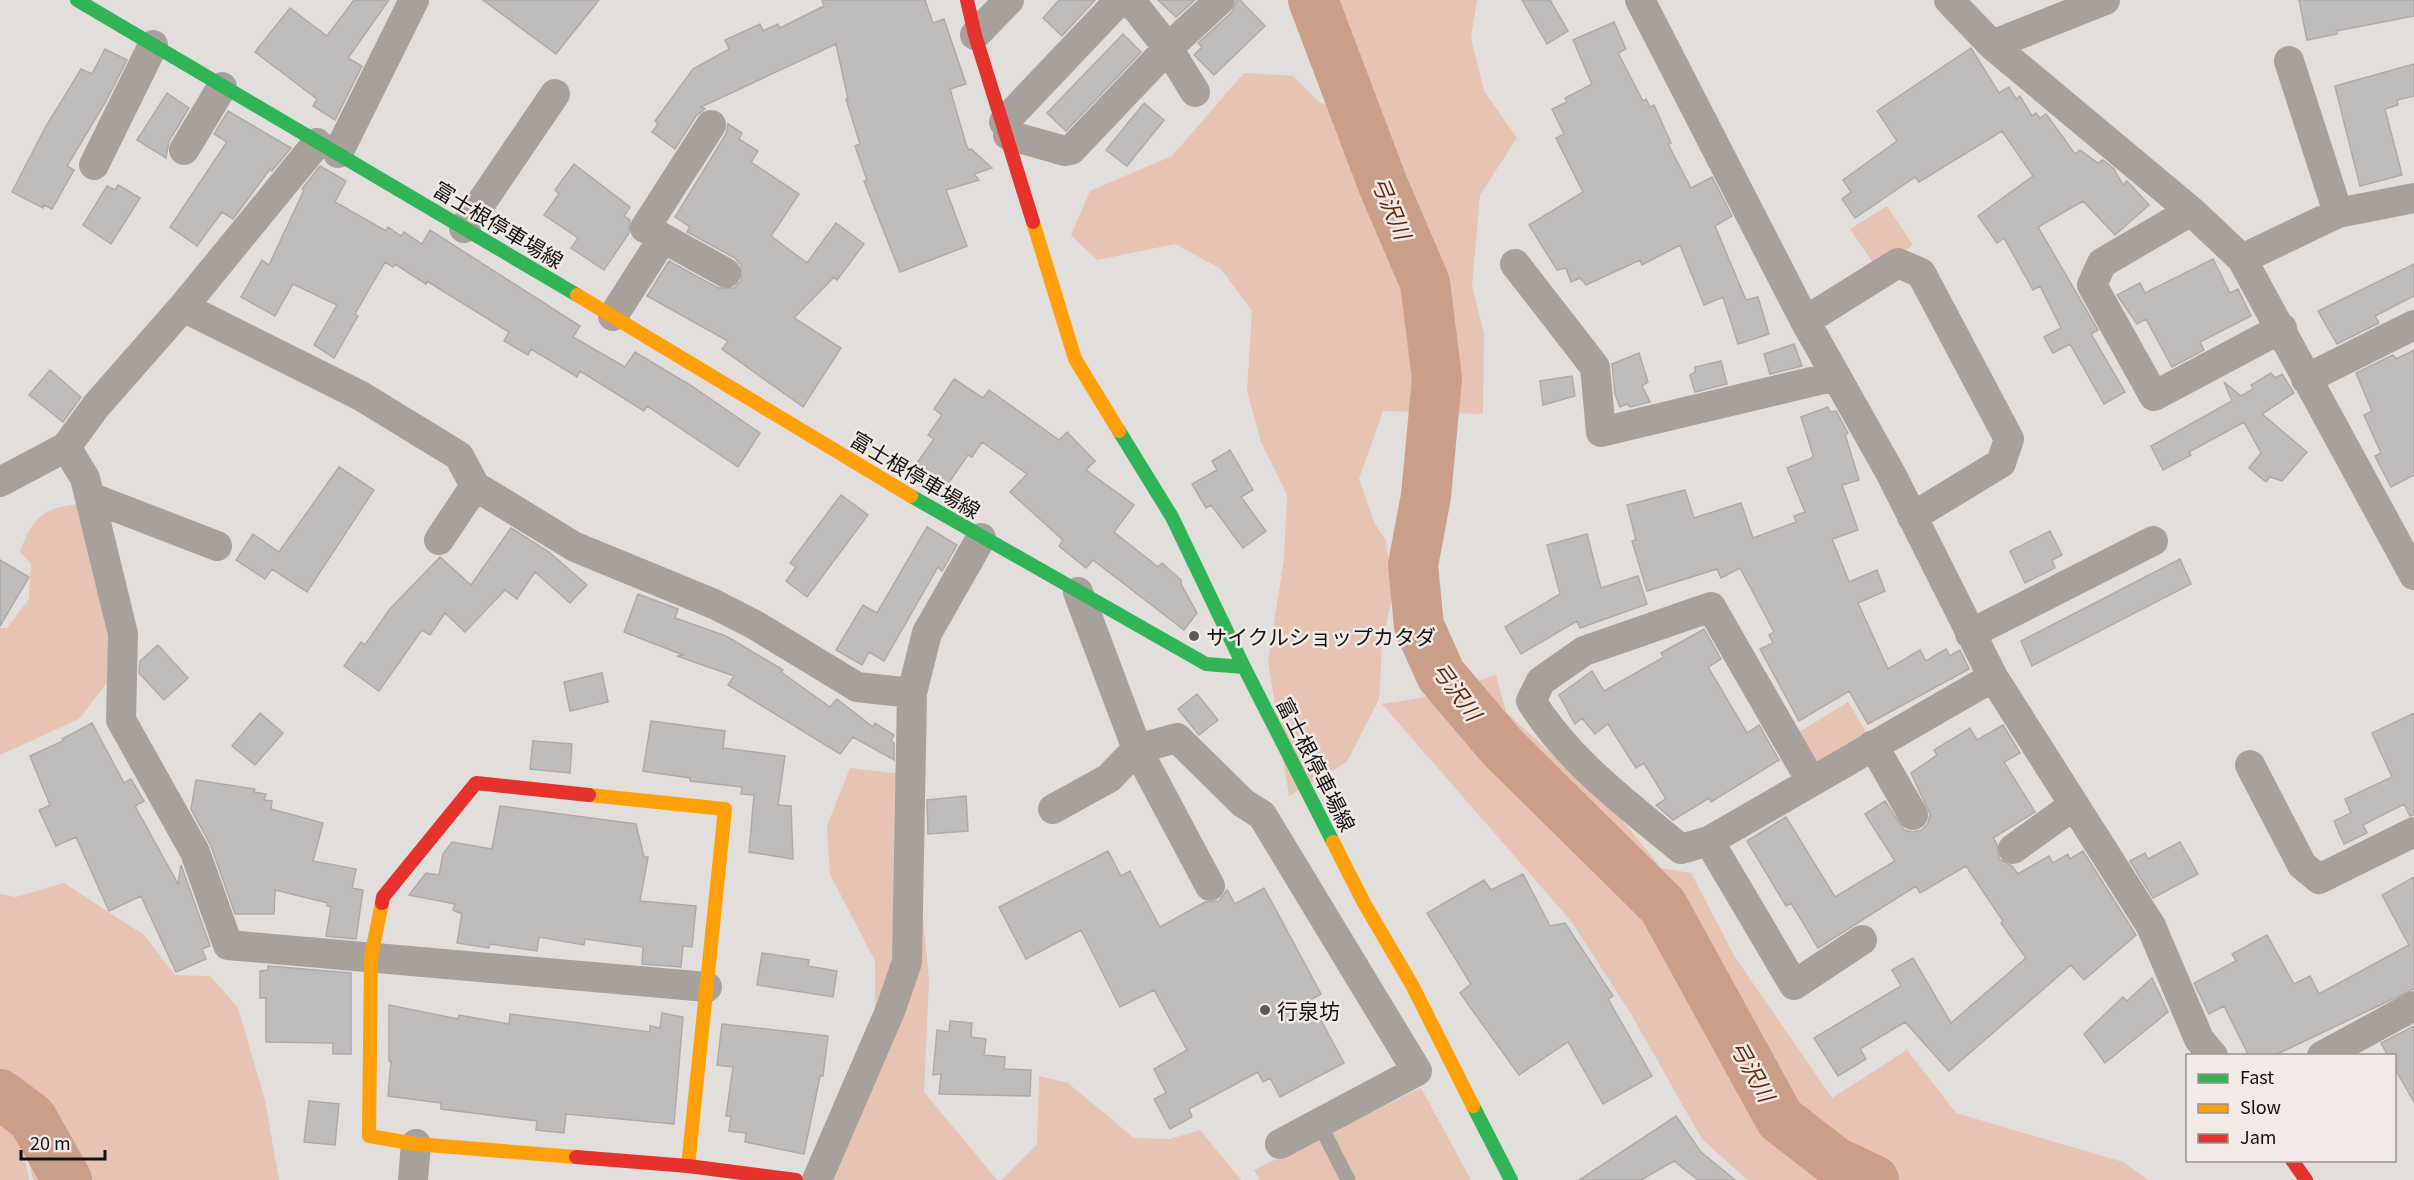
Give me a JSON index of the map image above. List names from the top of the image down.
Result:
{
  "streets": {
    "street": ["富士根停車場線"]
  },
  "water": ["弓沢川"],
  "places": ["サイクルショップカタダ", "行泉坊"],
  "legend": ["Fast", "Slow", "Jam"],
  "scale_bar": "20 m"
}
